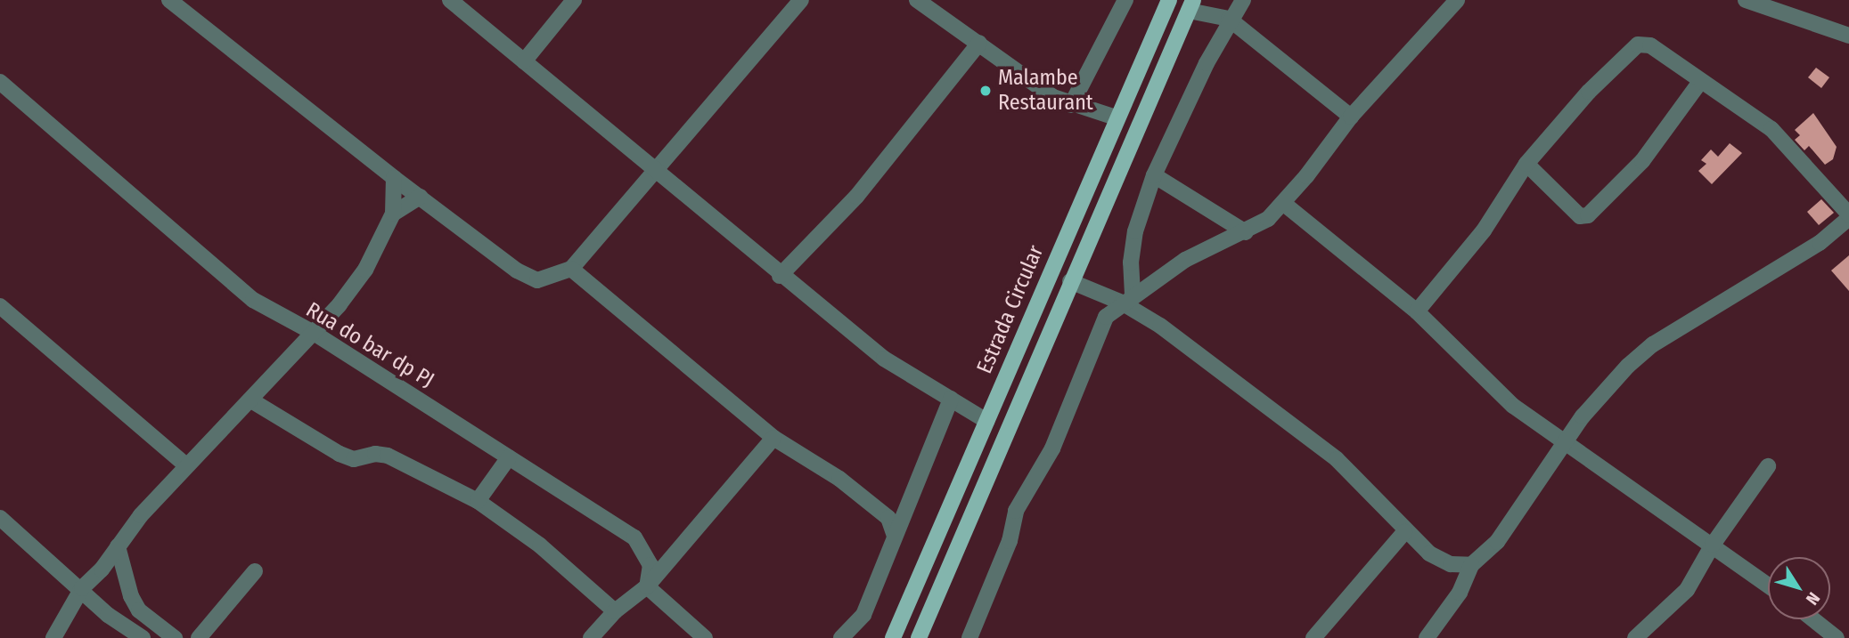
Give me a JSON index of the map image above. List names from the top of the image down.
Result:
{
  "streets": {
    "main road": ["Estrada Circular"],
    "street": ["Rua do bar dp PJ"]
  },
  "places": ["Malambe Restaurant"],
  "north": "bottom right"
}
